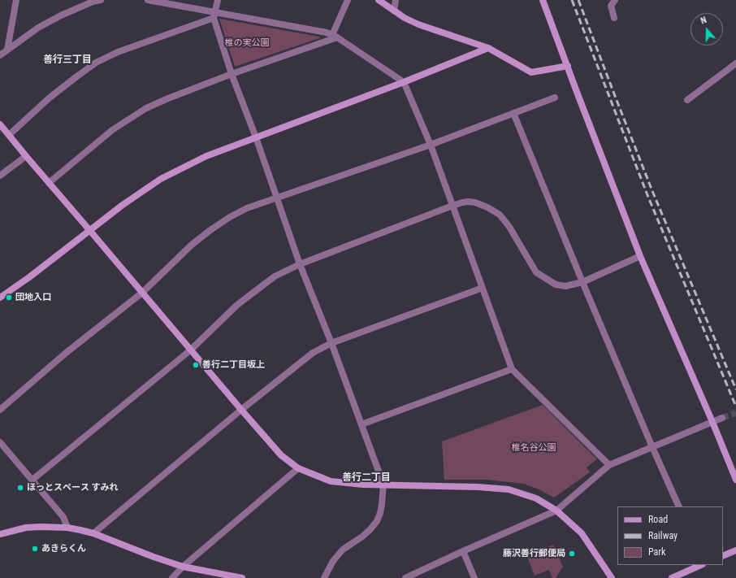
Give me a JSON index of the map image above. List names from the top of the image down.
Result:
{
  "districts": ["善行三丁目", "善行二丁目"],
  "parks": ["椎の実公園", "椎名谷公園"],
  "places": [
    "団地入口",
    "善行二丁目坂上",
    "ほっとスペース すみれ",
    "あきらくん",
    "藤沢善行郵便局"
  ],
  "legend": ["Road", "Railway", "Park"],
  "north": "top"
}
